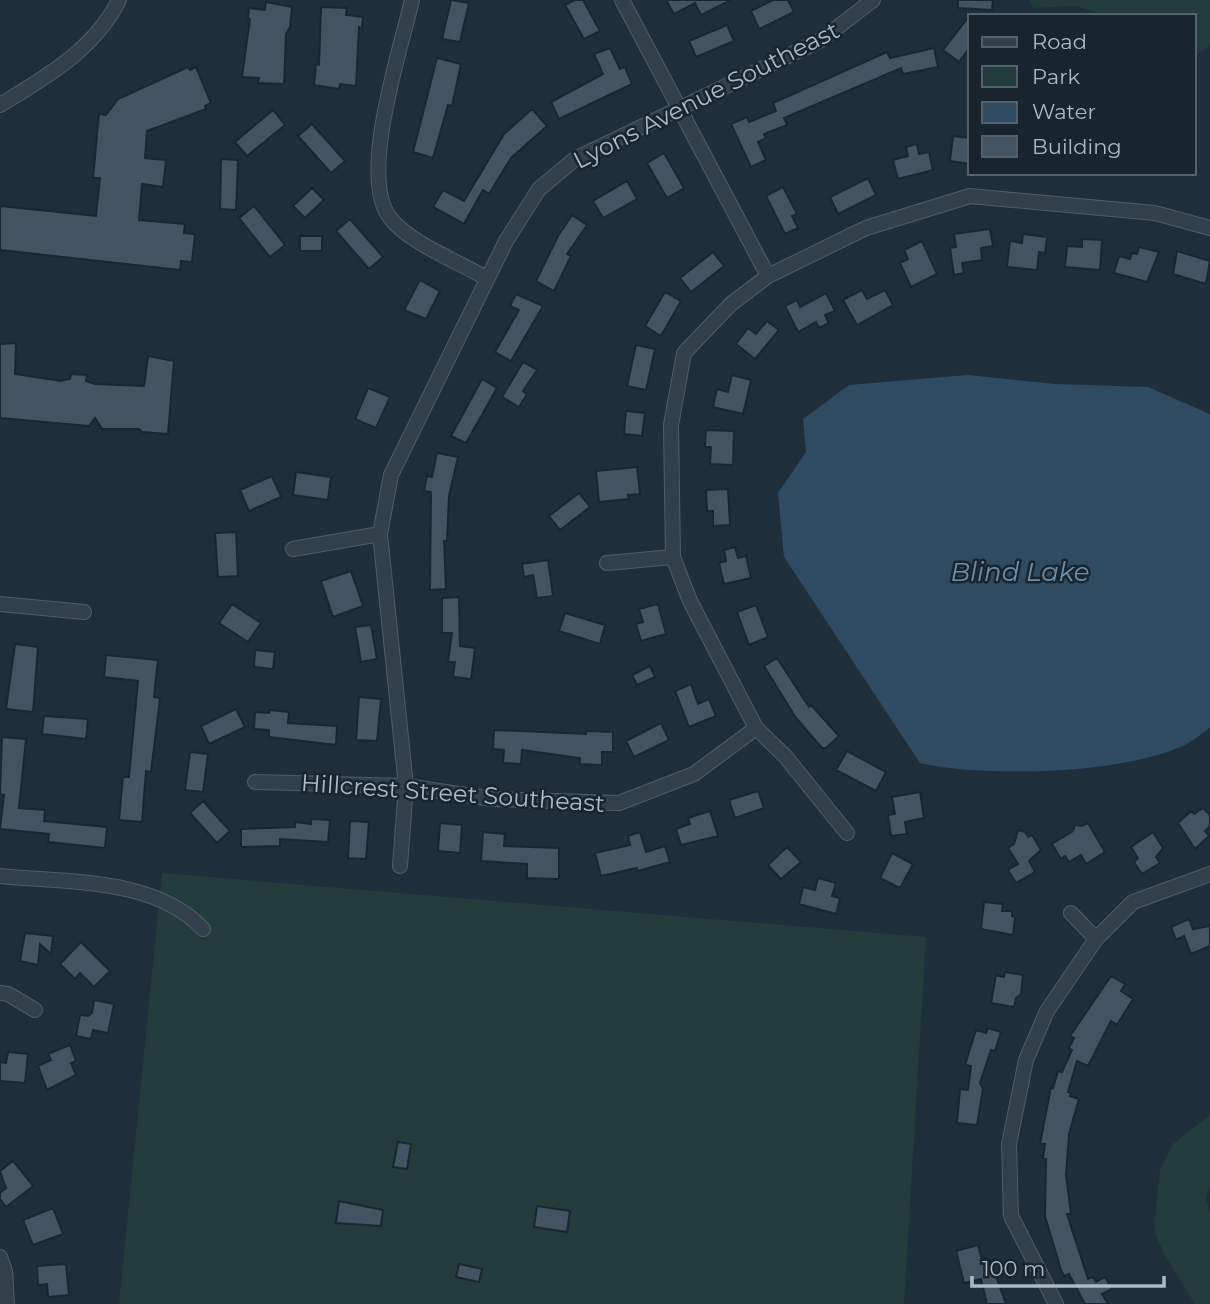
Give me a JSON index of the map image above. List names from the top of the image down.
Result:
{
  "streets": {
    "street": ["Lyons Avenue Southeast", "Hillcrest Street Southeast"]
  },
  "crossings": [
    ["Lyons Avenue Southeast", "Hillcrest Street Southeast"]
  ],
  "water": ["Blind Lake"],
  "legend": [
    "Road",
    "Park",
    "Water",
    "Building"
  ],
  "scale_bar": "100 m"
}
